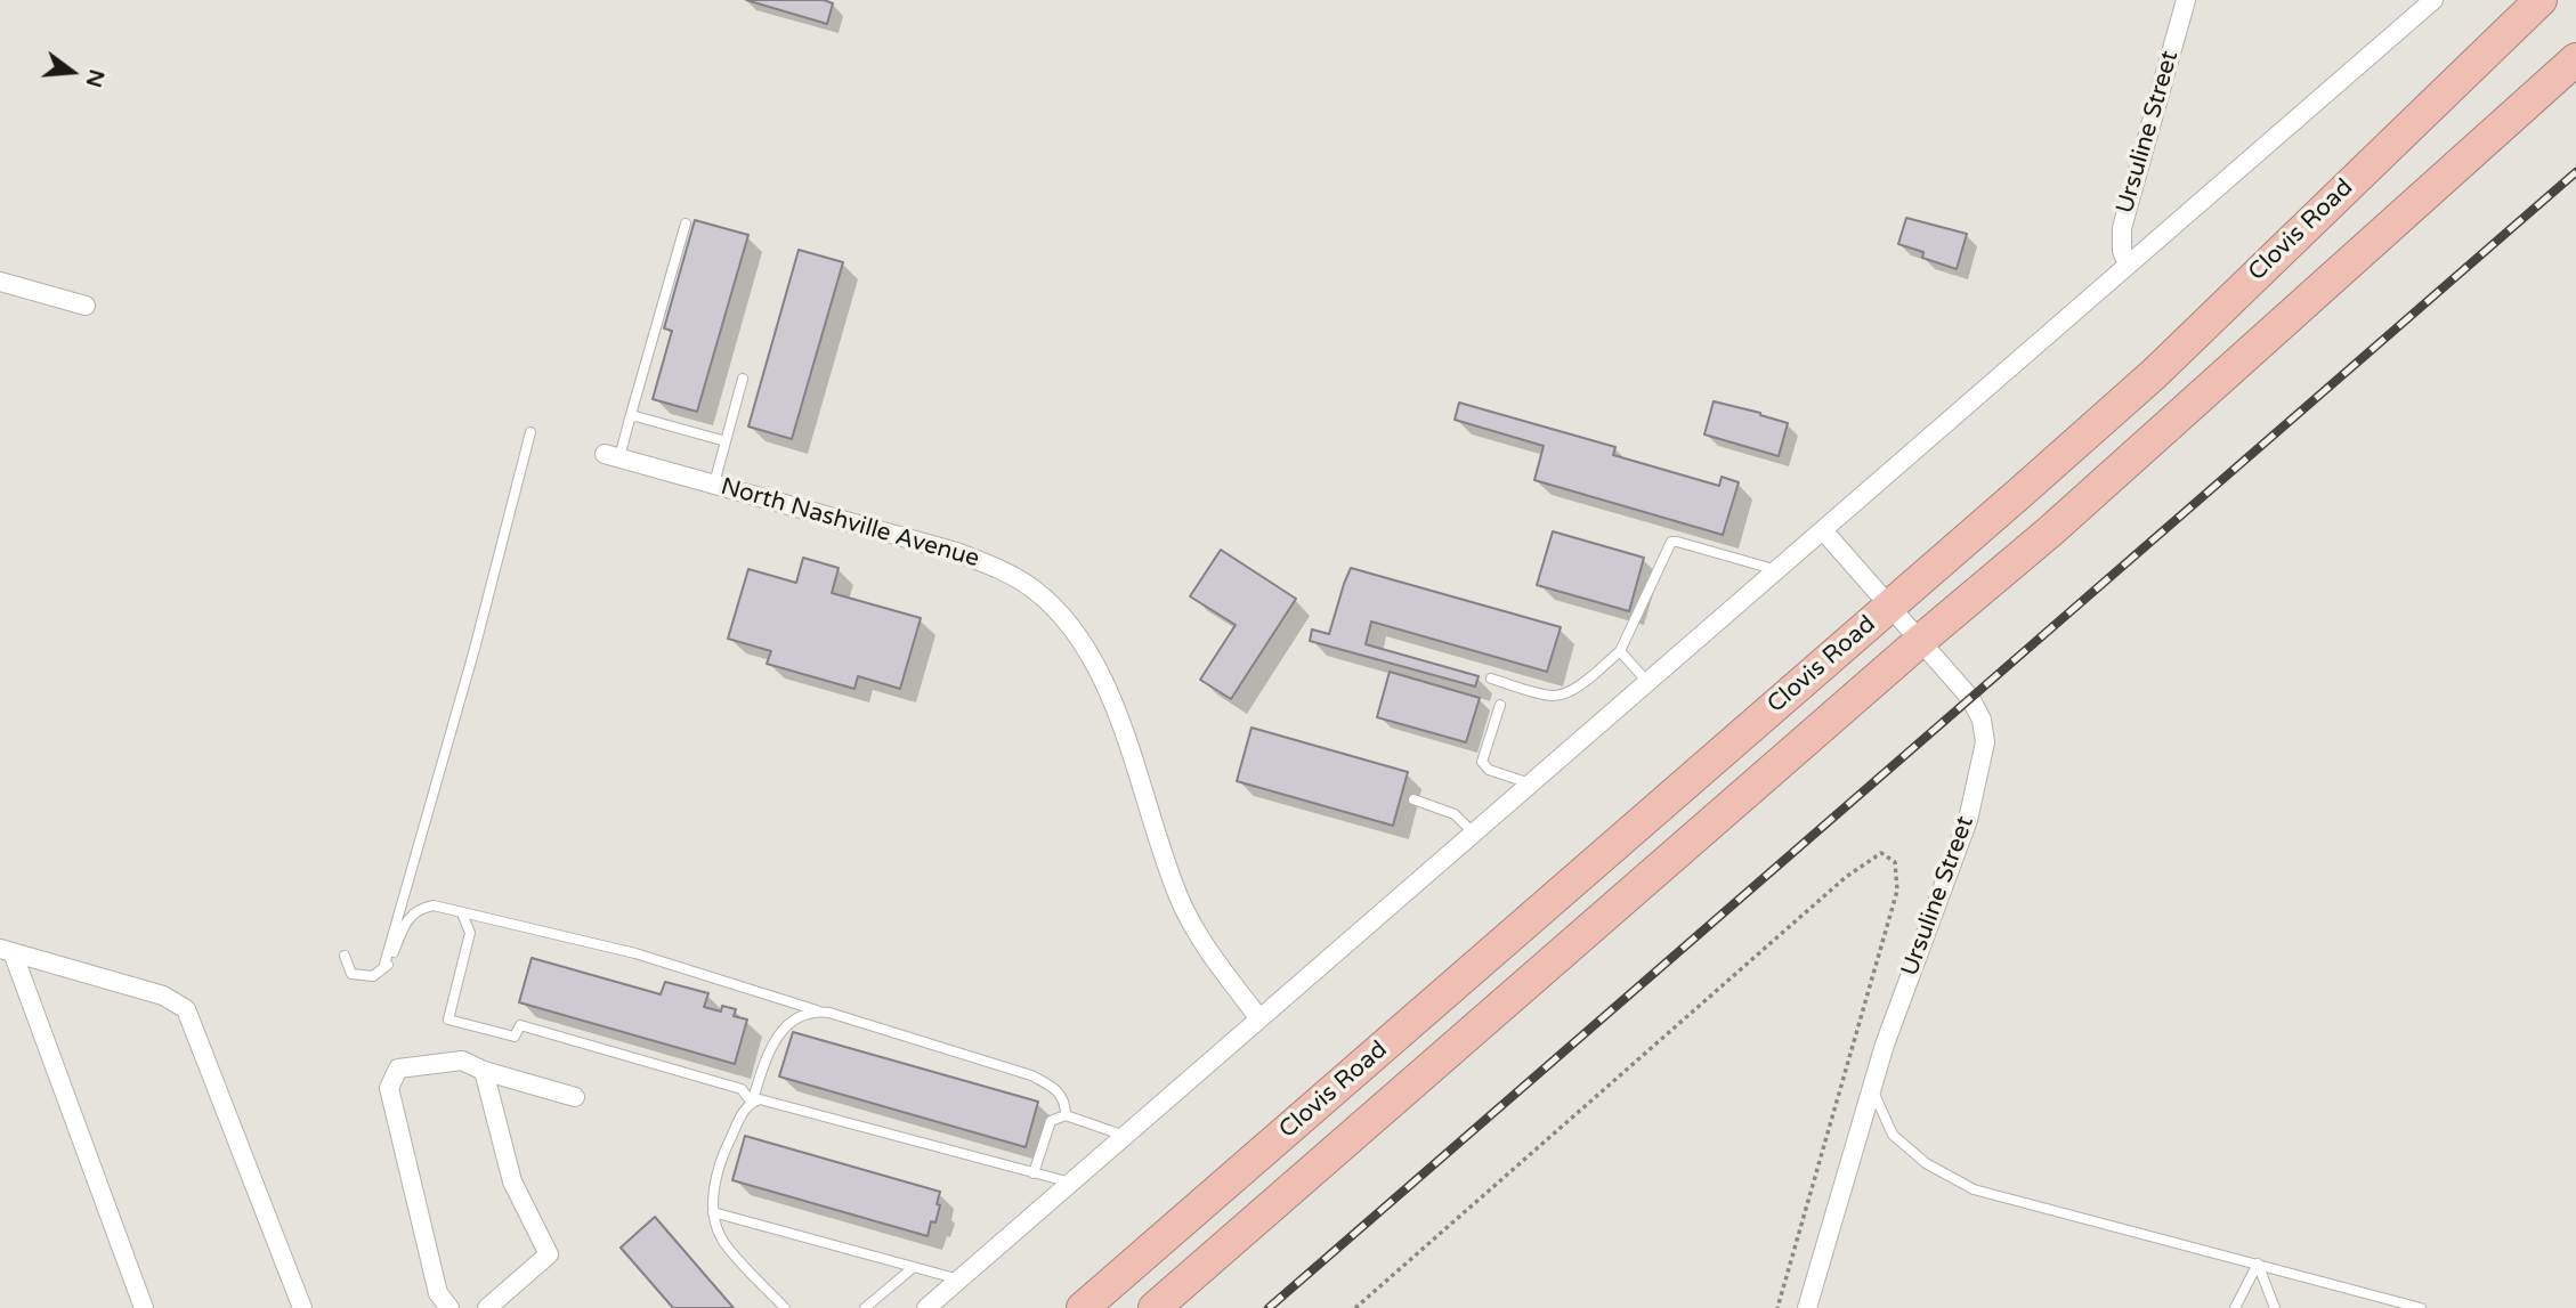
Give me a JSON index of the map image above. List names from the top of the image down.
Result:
{
  "streets": {
    "highway": ["Clovis Road"],
    "street": ["Ursuline Street", "North Nashville Avenue"]
  },
  "crossings": [
    ["Ursuline Street", "Clovis Road"]
  ],
  "north": "right"
}
